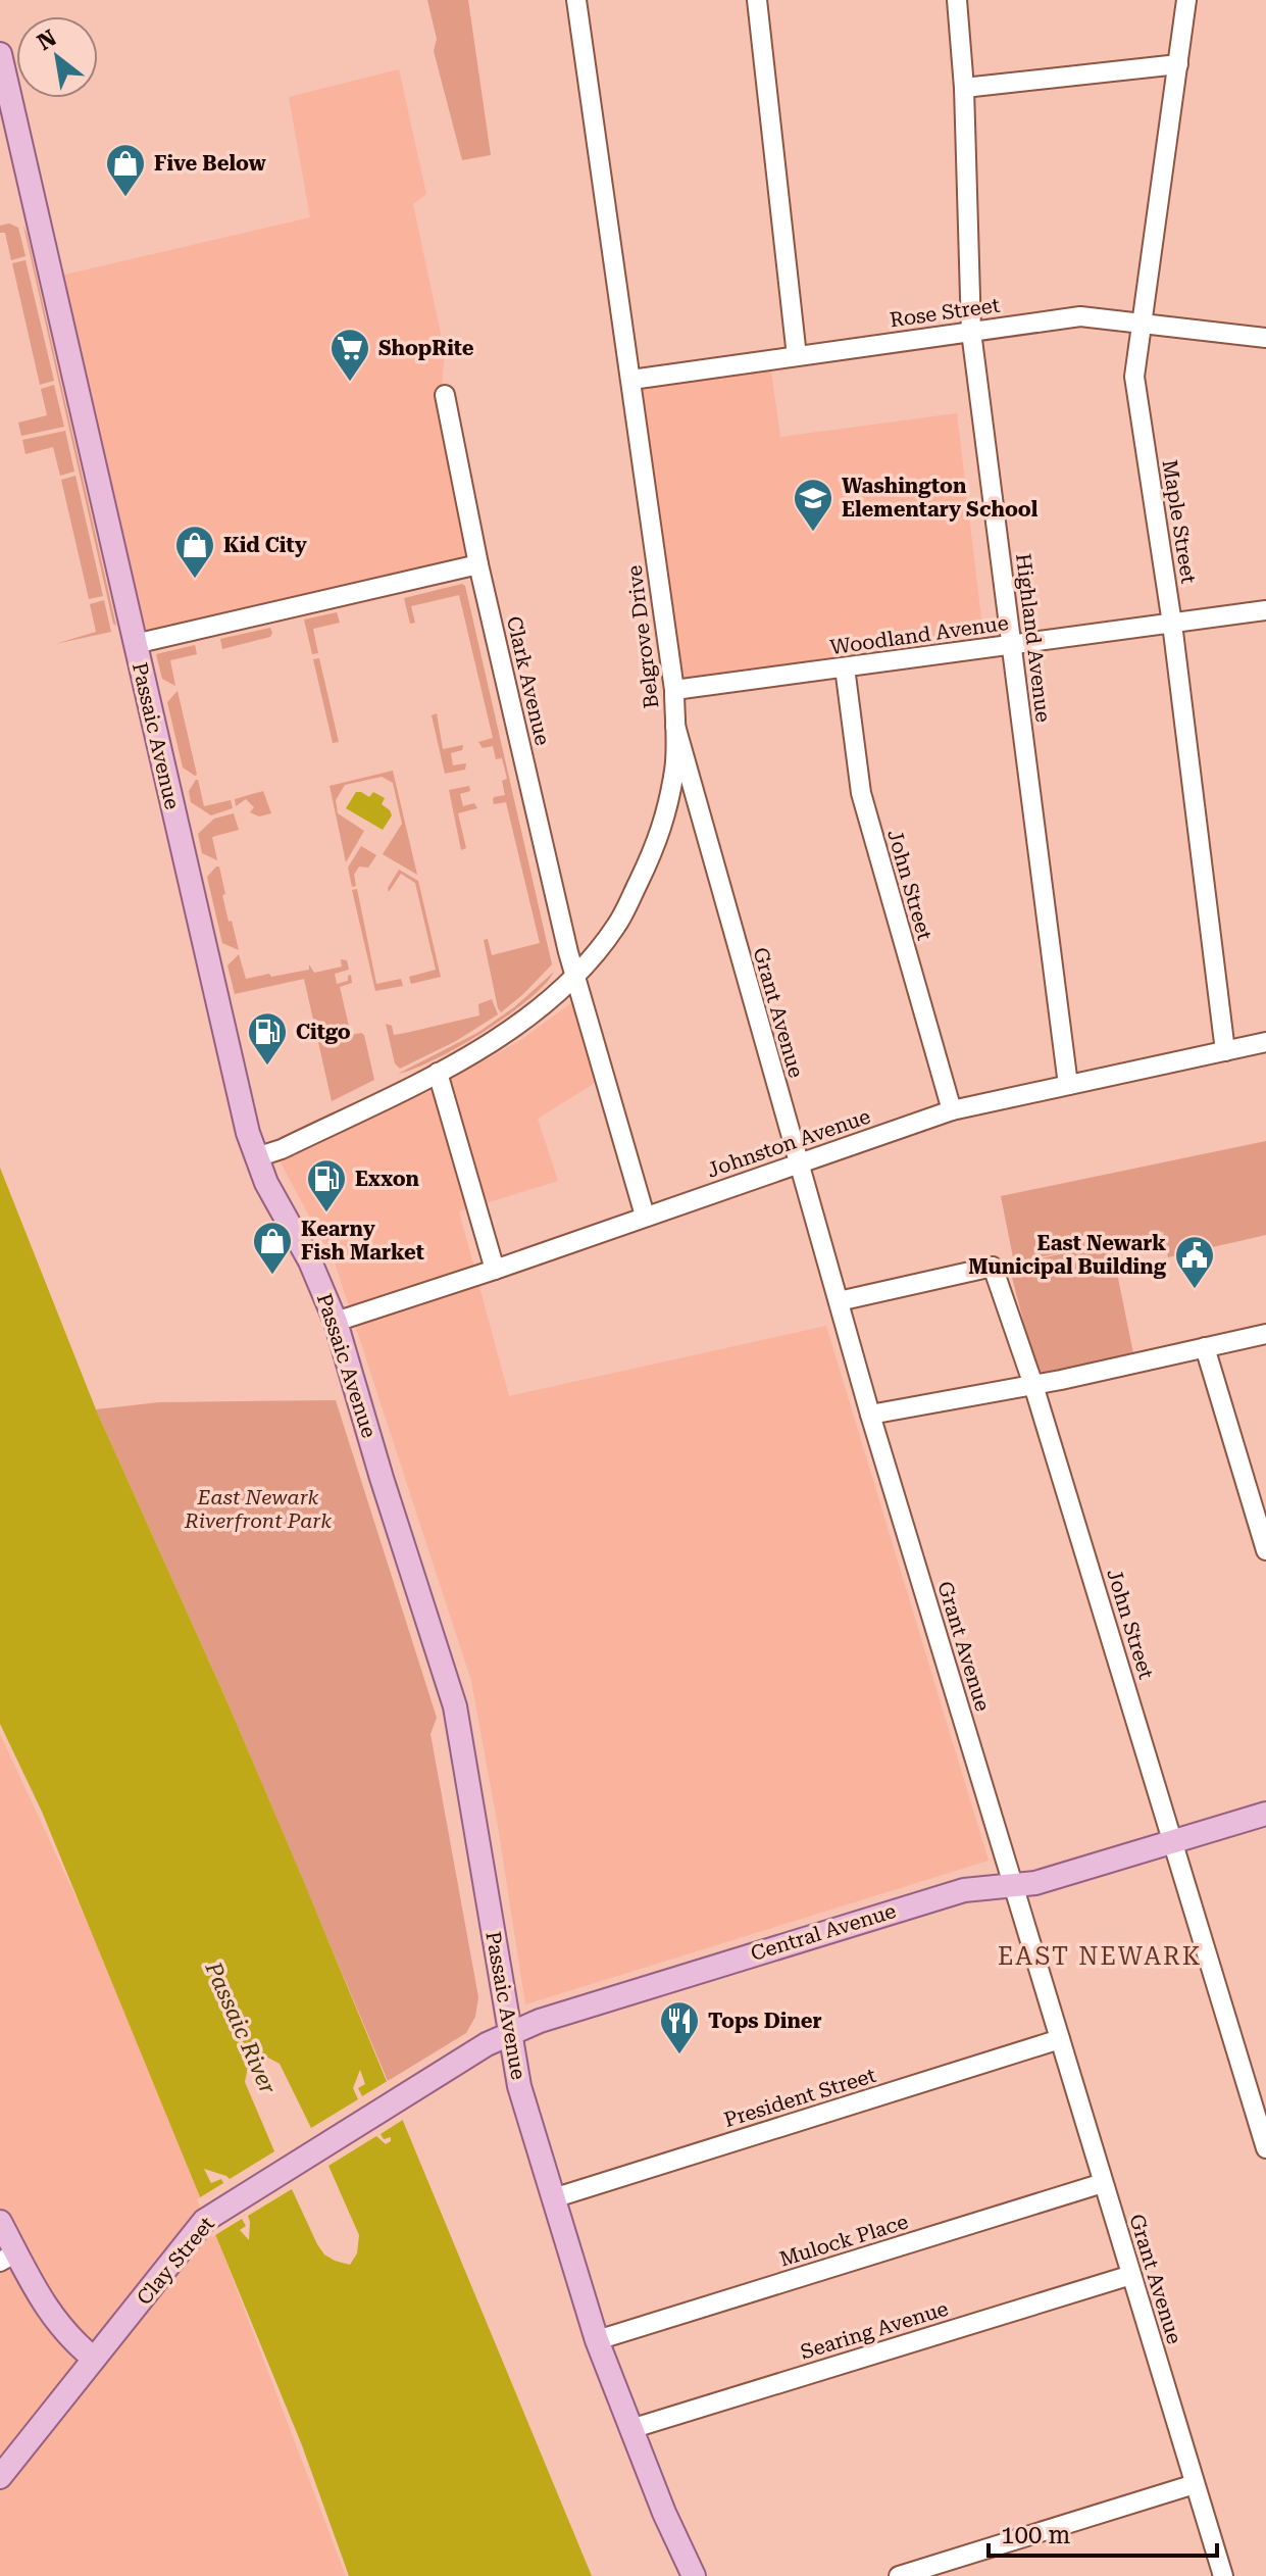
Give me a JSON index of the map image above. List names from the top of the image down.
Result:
{
  "streets": {
    "main road": ["Passaic Avenue", "Central Avenue", "Clay Street"],
    "street": [
      "Rose Street",
      "Maple Street",
      "Woodland Avenue",
      "Belgrove Drive",
      "Highland Avenue",
      "Clark Avenue",
      "John Street",
      "Grant Avenue",
      "Johnston Avenue",
      "President Street",
      "Mulock Place",
      "Searing Avenue"
    ]
  },
  "crossings": [
    ["Rose Street", "Maple Street"],
    ["Rose Street", "Belgrove Drive"],
    ["Rose Street", "Highland Avenue"],
    ["Maple Street", "Woodland Avenue"],
    ["Maple Street", "Johnston Avenue"],
    ["Woodland Avenue", "Belgrove Drive"],
    ["Woodland Avenue", "Highland Avenue"],
    ["Woodland Avenue", "John Street"],
    ["Belgrove Drive", "Clark Avenue"],
    ["Belgrove Drive", "Passaic Avenue"],
    ["Belgrove Drive", "Grant Avenue"],
    ["Highland Avenue", "Johnston Avenue"],
    ["Clark Avenue", "Johnston Avenue"],
    ["Passaic Avenue", "Johnston Avenue"],
    ["Passaic Avenue", "Central Avenue"],
    ["Passaic Avenue", "President Street"],
    ["Passaic Avenue", "Mulock Place"],
    ["Passaic Avenue", "Searing Avenue"],
    ["John Street", "Grant Avenue"],
    ["John Street", "Johnston Avenue"],
    ["John Street", "Central Avenue"],
    ["Grant Avenue", "Johnston Avenue"],
    ["Grant Avenue", "Central Avenue"],
    ["Grant Avenue", "President Street"],
    ["Grant Avenue", "Mulock Place"],
    ["Grant Avenue", "Searing Avenue"],
    ["Central Avenue", "Clay Street"]
  ],
  "districts": ["EAST NEWARK"],
  "water": ["Passaic River"],
  "parks": ["East Newark Riverfront Park"],
  "places": {
    "shop": ["Five Below", "Kid City", "Kearny Fish Market"],
    "supermarket": ["ShopRite"],
    "school or university": ["Washington Elementary School"],
    "fuel station": ["Citgo", "Exxon"],
    "public building": ["East Newark Municipal Building"],
    "restaurant": ["Tops Diner"]
  },
  "scale_bar": "100 m",
  "north": "top left"
}
